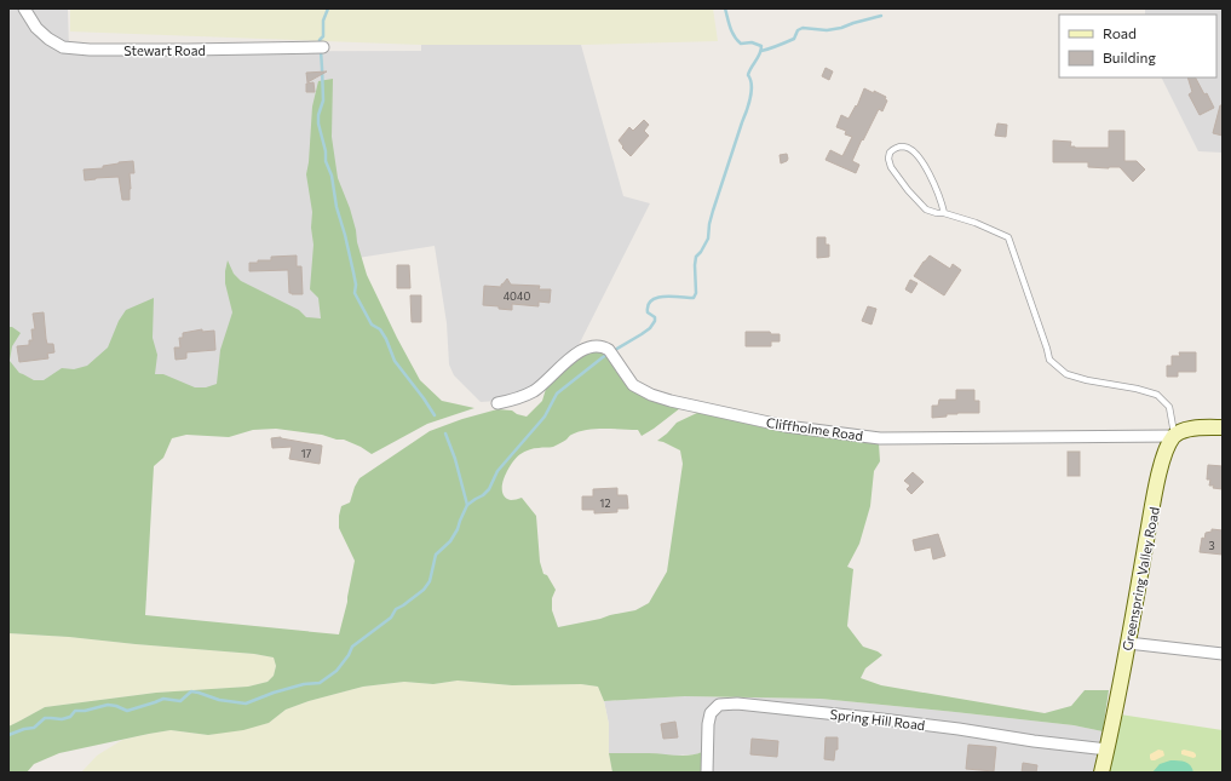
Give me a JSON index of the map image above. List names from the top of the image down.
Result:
{
  "streets": {
    "main road": ["Greenspring Valley Road"],
    "street": ["Stewart Road", "Cliffholme Road", "Spring Hill Road"]
  },
  "crossings": [
    ["Cliffholme Road", "Greenspring Valley Road"],
    ["Greenspring Valley Road", "Spring Hill Road"]
  ],
  "house_numbers": [
    "4040",
    "17",
    "12",
    "3"
  ],
  "legend": ["Road", "Building"]
}
